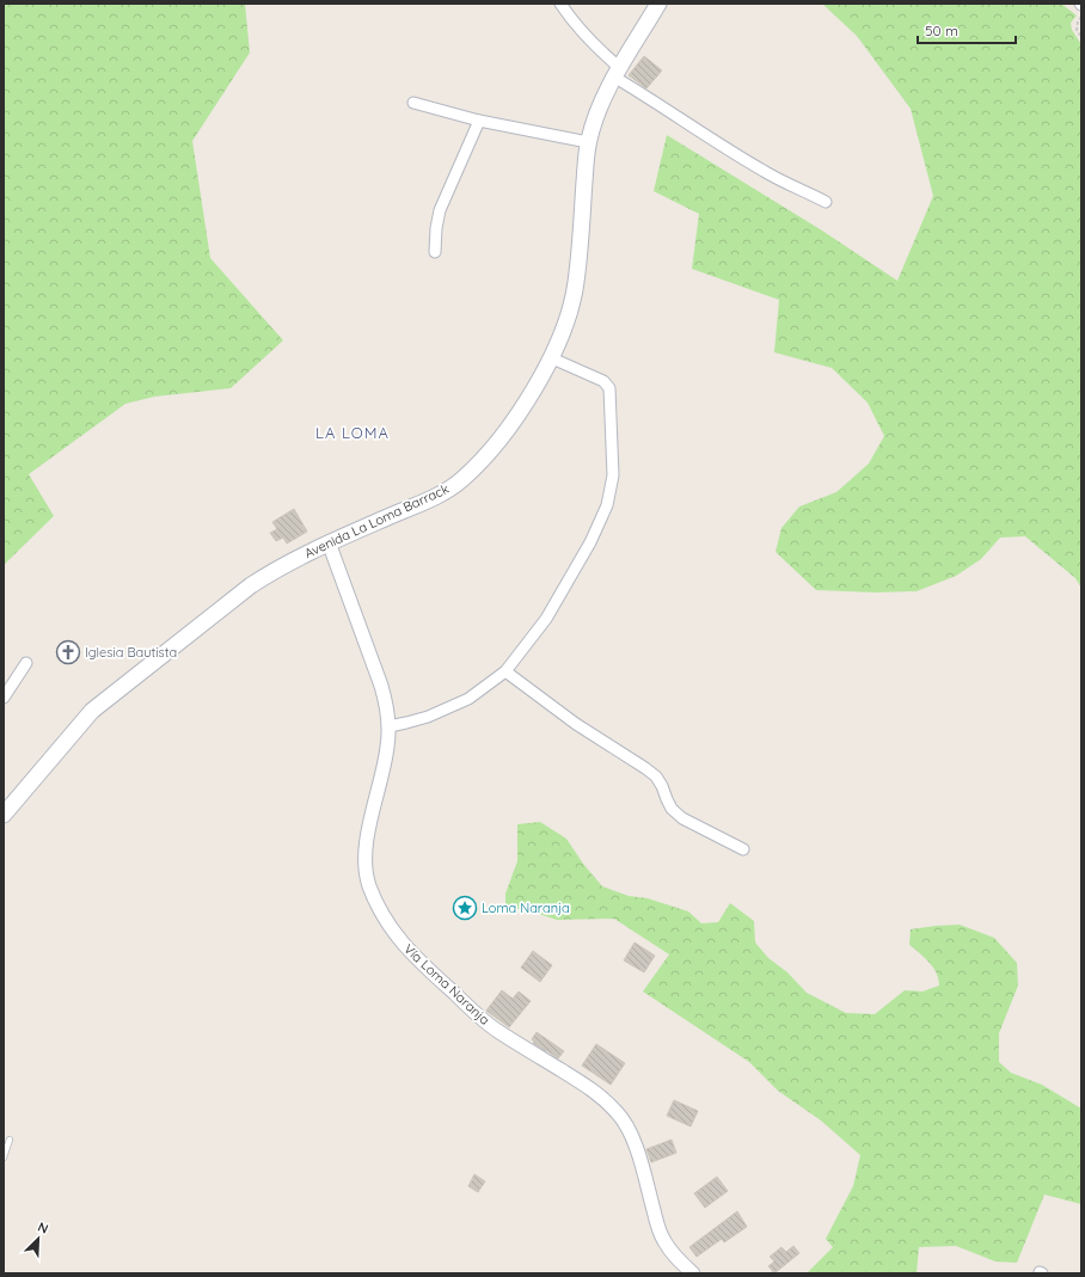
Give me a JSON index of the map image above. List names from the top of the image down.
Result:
{
  "streets": {
    "main road": ["Avenida La Loma Barrack"],
    "street": ["Vía Loma Naranja"]
  },
  "crossings": [
    ["Avenida La Loma Barrack", "Vía Loma Naranja"]
  ],
  "districts": ["LA LOMA"],
  "places": {
    "church": ["Iglesia Bautista"],
    "place": ["Loma Naranja"]
  },
  "scale_bar": "50 m",
  "north": "top right"
}
